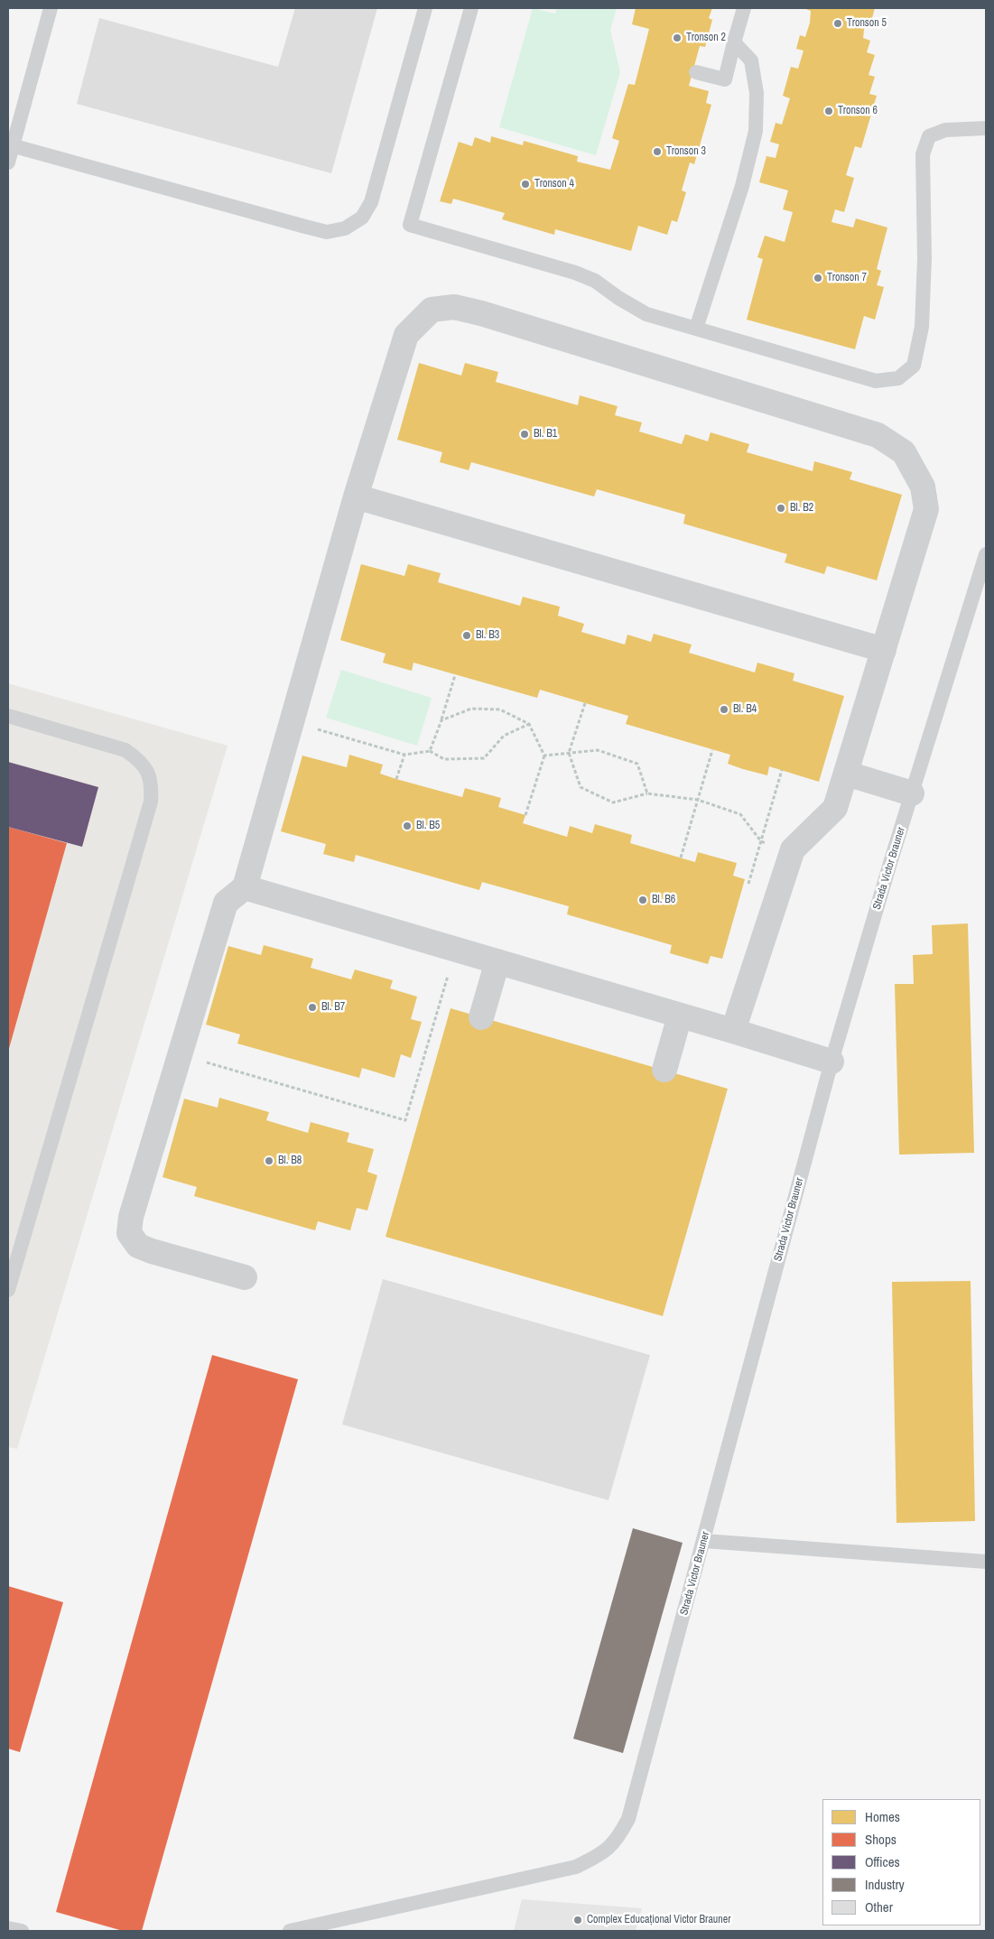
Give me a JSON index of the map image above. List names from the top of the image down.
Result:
{
  "streets": {
    "lane": ["Strada Victor Brauner"]
  },
  "places": [
    "Tronson 5",
    "Tronson 2",
    "Tronson 6",
    "Tronson 3",
    "Tronson 4",
    "Tronson 7",
    "Bl. B1",
    "Bl. B2",
    "Bl. B3",
    "Bl. B4",
    "Bl. B5",
    "Bl. B6",
    "Bl. B7",
    "Bl. B8",
    "Complex Educațional Victor Brauner"
  ],
  "legend": [
    "Homes",
    "Shops",
    "Offices",
    "Industry",
    "Other"
  ]
}
